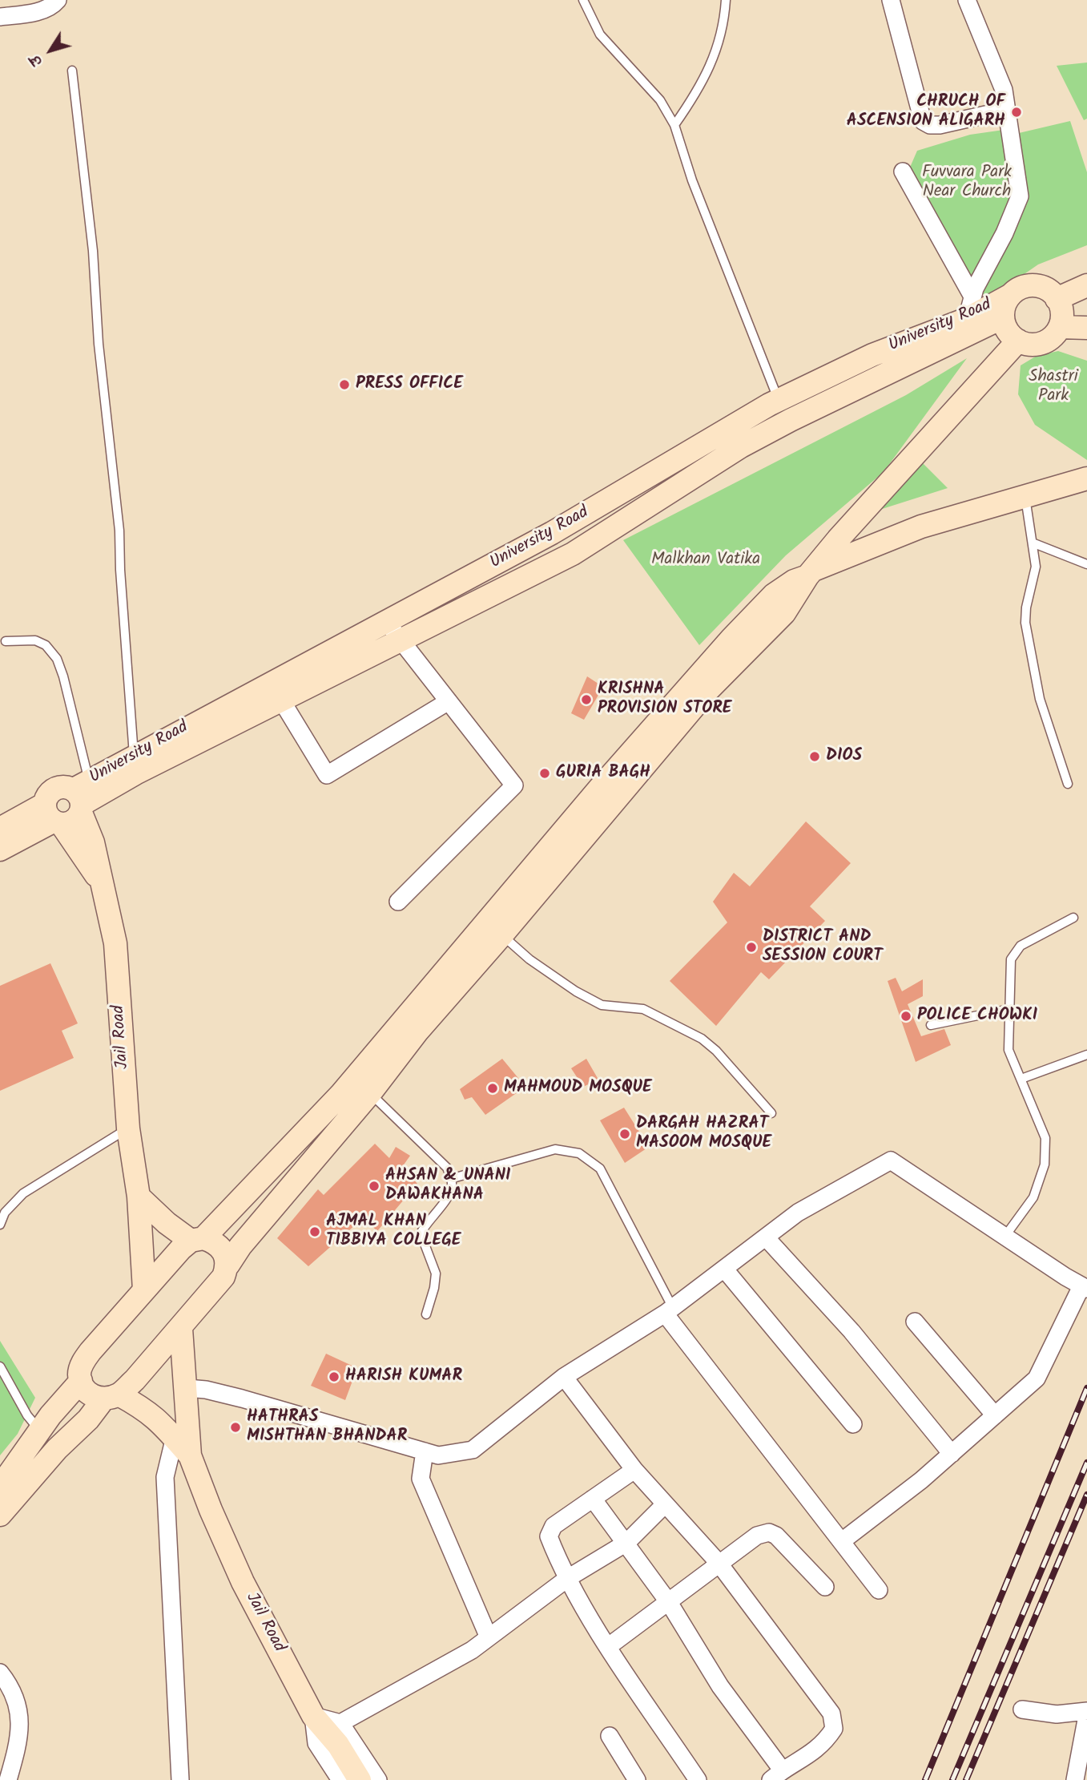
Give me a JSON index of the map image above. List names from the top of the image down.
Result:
{
  "streets": {
    "main road": ["University Road", "Jail Road"]
  },
  "crossings": [
    ["University Road", "Jail Road"]
  ],
  "parks": ["Fuvvara Park Near Church", "Shastri Park", "Malkhan Vatika"],
  "places": [
    "CHRUCH OF ASCENSION ALIGARH",
    "PRESS OFFICE",
    "KRISHNA PROVISION STORE",
    "DIOS",
    "GURIA BAGH",
    "DISTRICT AND SESSION COURT",
    "POLICE CHOWKI",
    "MAHMOUD MOSQUE",
    "DARGAH HAZRAT MASOOM MOSQUE",
    "AHSAN & UNANI DAWAKHANA",
    "AJMAL KHAN TIBBIYA COLLEGE",
    "HARISH KUMAR",
    "HATHRAS MISHTHAN BHANDAR"
  ],
  "north": "bottom left"
}
